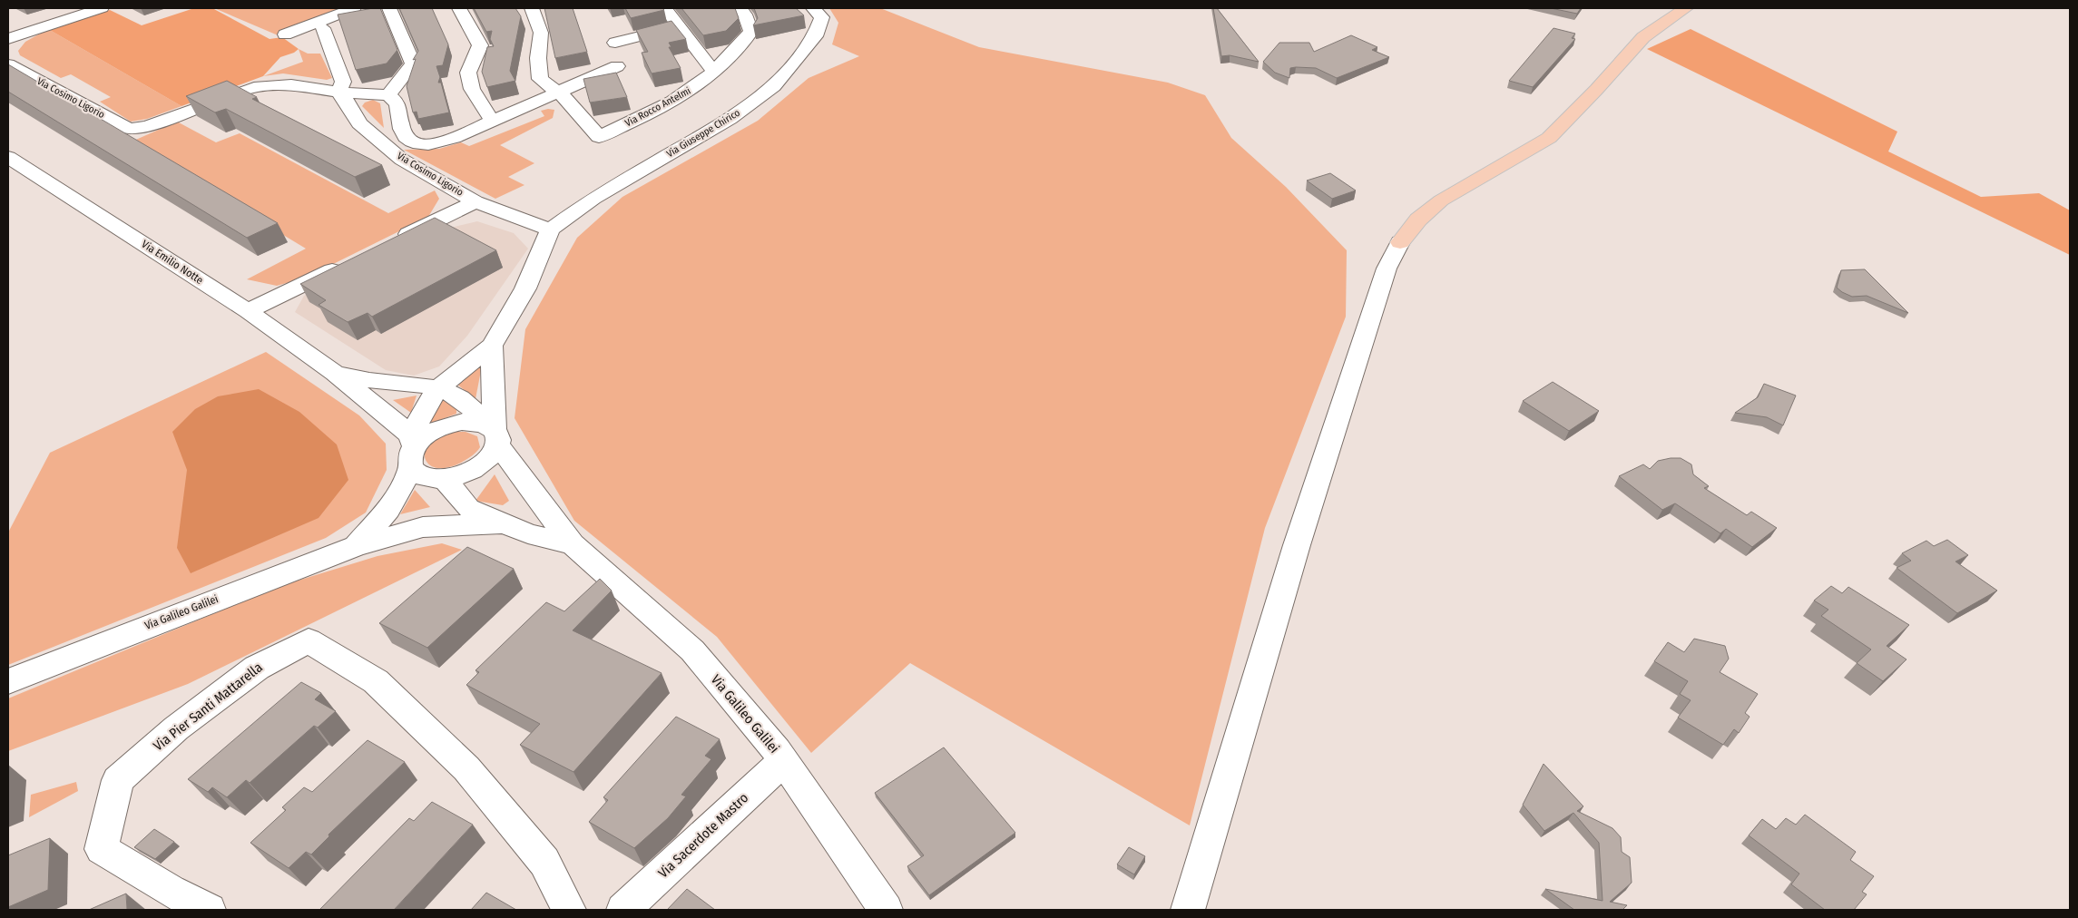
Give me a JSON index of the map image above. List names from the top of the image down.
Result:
{
  "streets": {
    "street": [
      "Via Cosimo Ligorio",
      "Via Rocco Antelmi",
      "Via Giuseppe Chirico",
      "Via Emilio Notte",
      "Via Galileo Galilei",
      "Via Pier Santi Mattarella",
      "Via Sacerdote Mastro"
    ]
  },
  "crossings": [
    ["Via Cosimo Ligorio", "Via Giuseppe Chirico"],
    ["Via Emilio Notte", "Via Galileo Galilei"],
    ["Via Galileo Galilei", "Via Sacerdote Mastro"]
  ]
}
